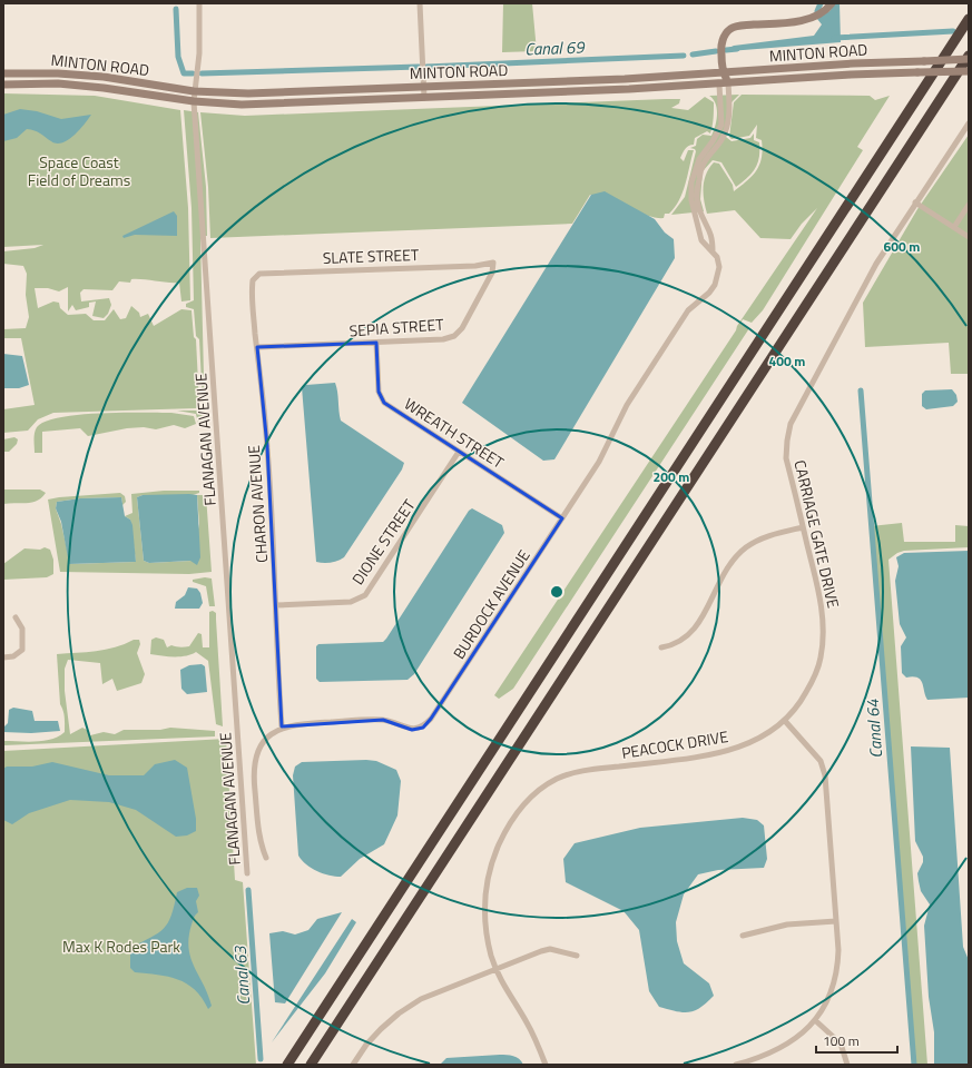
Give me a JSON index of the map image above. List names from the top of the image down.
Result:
{
  "streets": {
    "main road": ["MINTON ROAD"],
    "street": [
      "SLATE STREET",
      "SEPIA STREET",
      "WREATH STREET",
      "FLANAGAN AVENUE",
      "CHARON AVENUE",
      "CARRIAGE GATE DRIVE",
      "DIONE STREET",
      "BURDOCK AVENUE",
      "PEACOCK DRIVE"
    ]
  },
  "crossings": [
    ["MINTON ROAD", "FLANAGAN AVENUE"],
    ["MINTON ROAD", "BURDOCK AVENUE"],
    ["SLATE STREET", "SEPIA STREET"],
    ["SLATE STREET", "CHARON AVENUE"],
    ["SEPIA STREET", "WREATH STREET"],
    ["SEPIA STREET", "CHARON AVENUE"],
    ["WREATH STREET", "DIONE STREET"],
    ["WREATH STREET", "BURDOCK AVENUE"],
    ["CHARON AVENUE", "DIONE STREET"],
    ["CHARON AVENUE", "BURDOCK AVENUE"],
    ["CARRIAGE GATE DRIVE", "PEACOCK DRIVE"]
  ],
  "water": ["Canal 69", "Canal 64", "Canal 63"],
  "parks": ["Space Coast Field of Dreams", "Max K Rodes Park"],
  "scale_bar": "100 m",
  "rings": ["600 m", "400 m", "200 m"]
}
